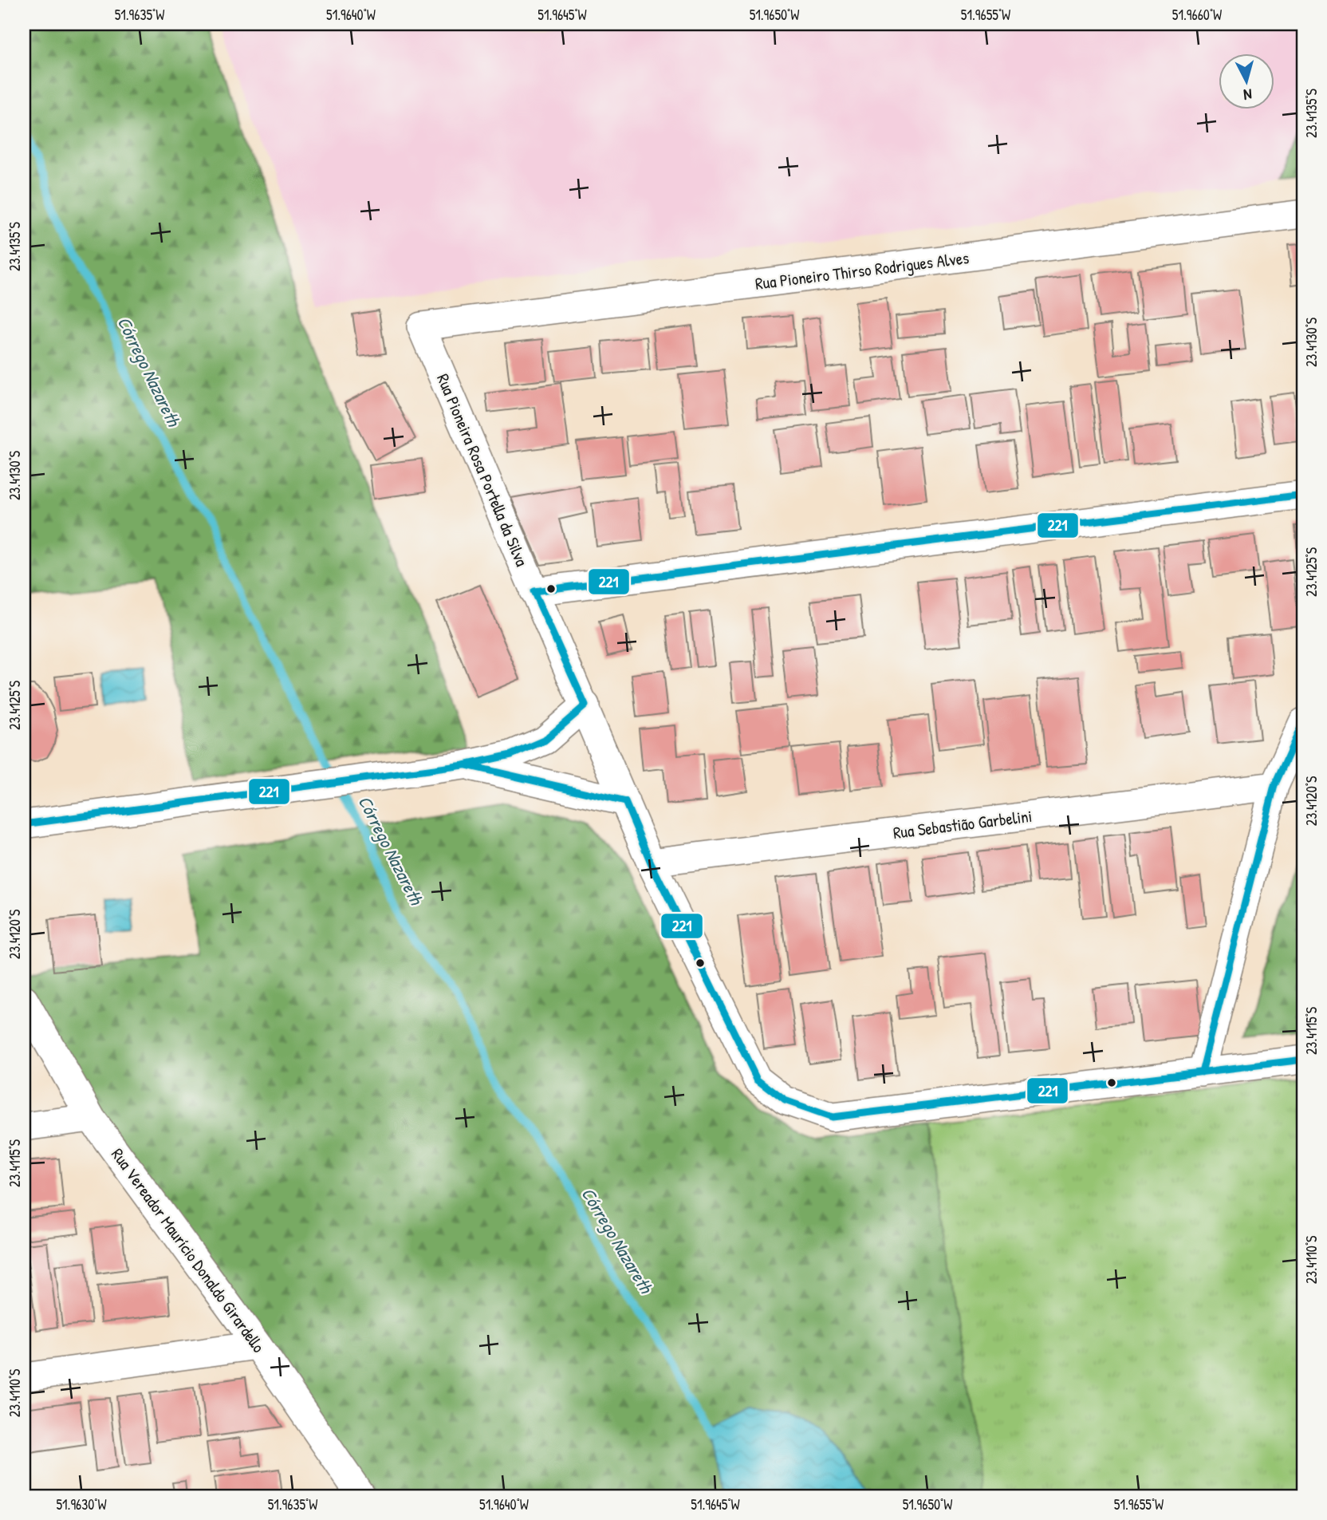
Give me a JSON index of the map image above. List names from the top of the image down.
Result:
{
  "streets": {
    "street": [
      "Rua Pioneiro Thirso Rodrigues Alves",
      "Rua Pioneira Rosa Portella da Silva",
      "Rua Sebastião Garbelini",
      "Rua Vereador Maurício Donaldo Girardello"
    ]
  },
  "crossings": [
    ["Rua Pioneiro Thirso Rodrigues Alves", "Rua Pioneira Rosa Portella da Silva"],
    ["Rua Pioneira Rosa Portella da Silva", "Rua Sebastião Garbelini"]
  ],
  "water": ["Córrego Nazareth"],
  "lines": ["transit line 221"],
  "north": "bottom",
  "coordinates": [
    "51.9635°W",
    "51.9640°W",
    "51.9645°W",
    "51.9650°W",
    "51.9655°W",
    "51.9660°W",
    "23.4135°S",
    "23.4130°S",
    "23.4125°S",
    "23.4120°S",
    "23.4115°S",
    "23.4110°S",
    "51.9630°W"
  ]
}
